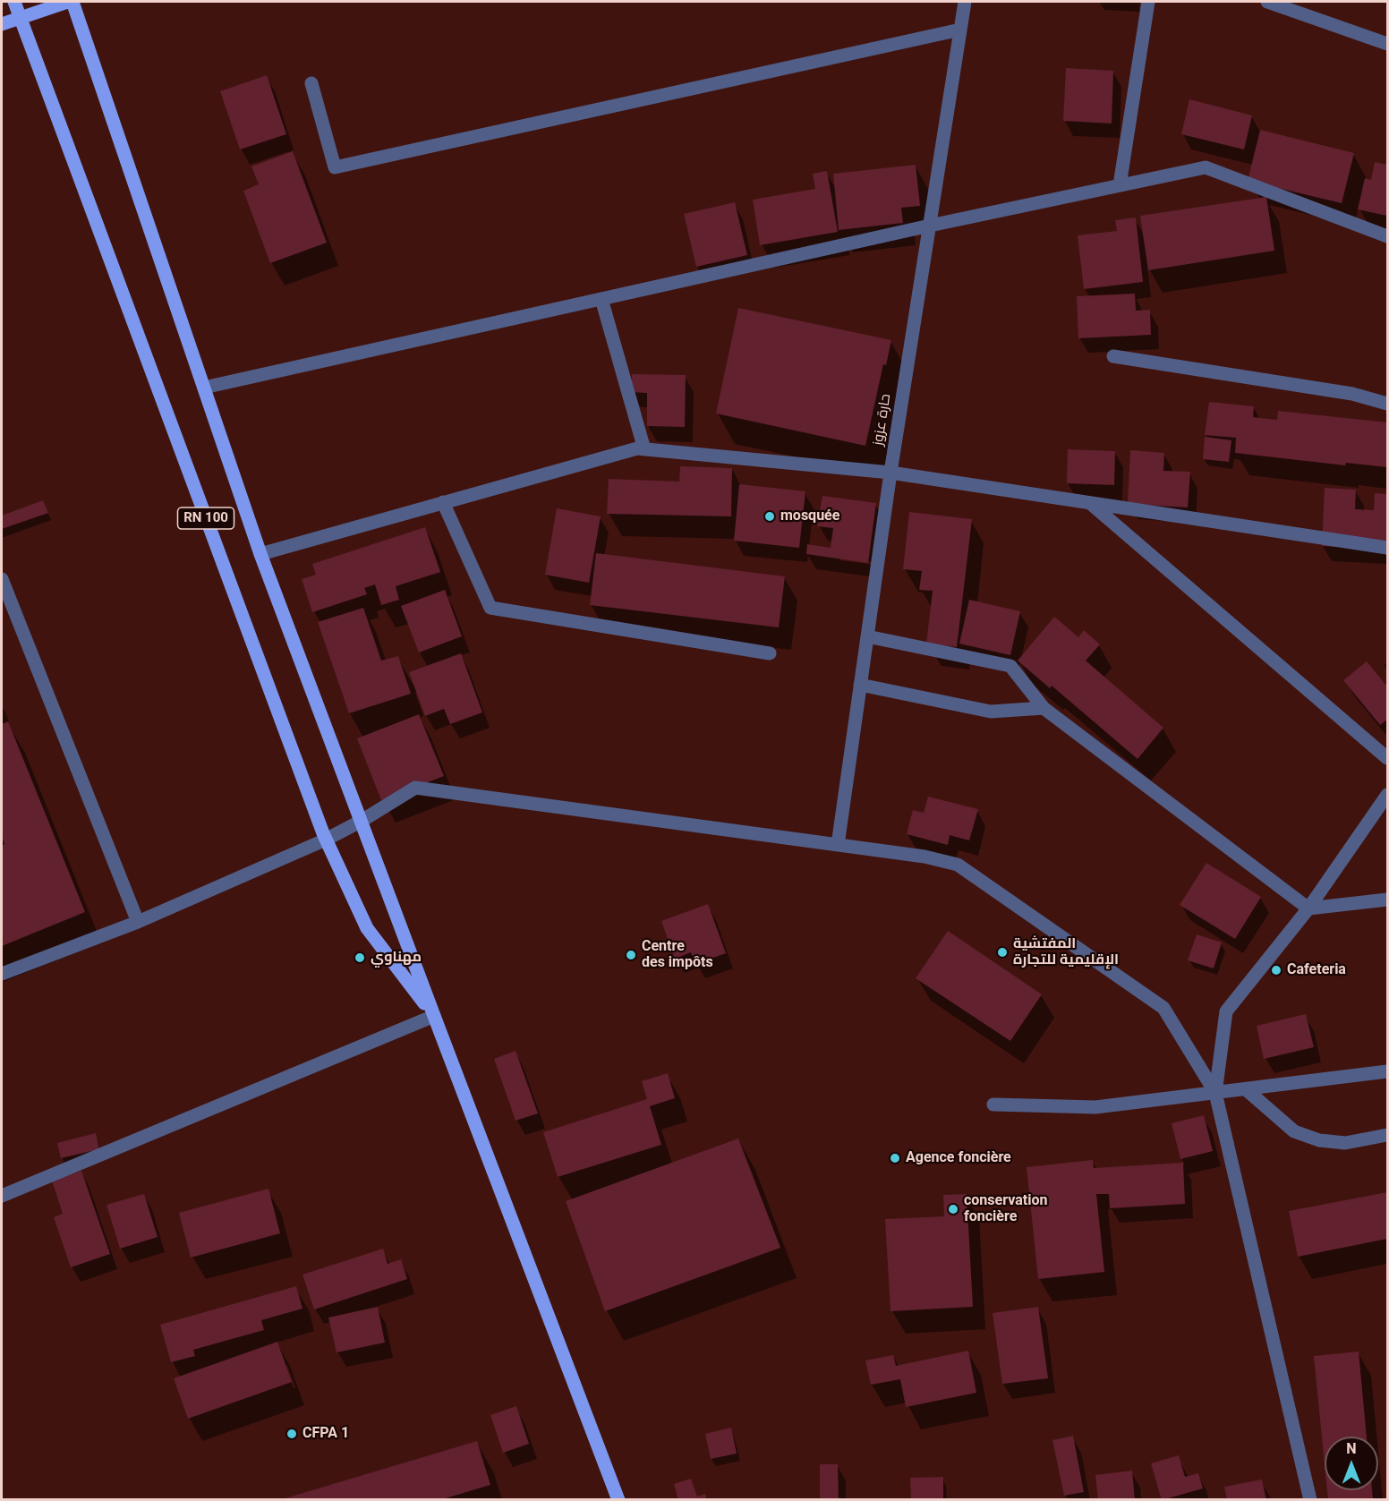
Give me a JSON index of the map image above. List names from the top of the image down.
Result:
{
  "streets": {
    "main road": ["RN 100"],
    "street": ["حارة عزوز"]
  },
  "places": [
    "mosquée",
    "المفتشية الإقليمية للتجارة",
    "Centre des impôts",
    "مهناوي",
    "Cafeteria",
    "Agence foncière",
    "conservation foncière",
    "CFPA 1"
  ],
  "north": "top"
}
